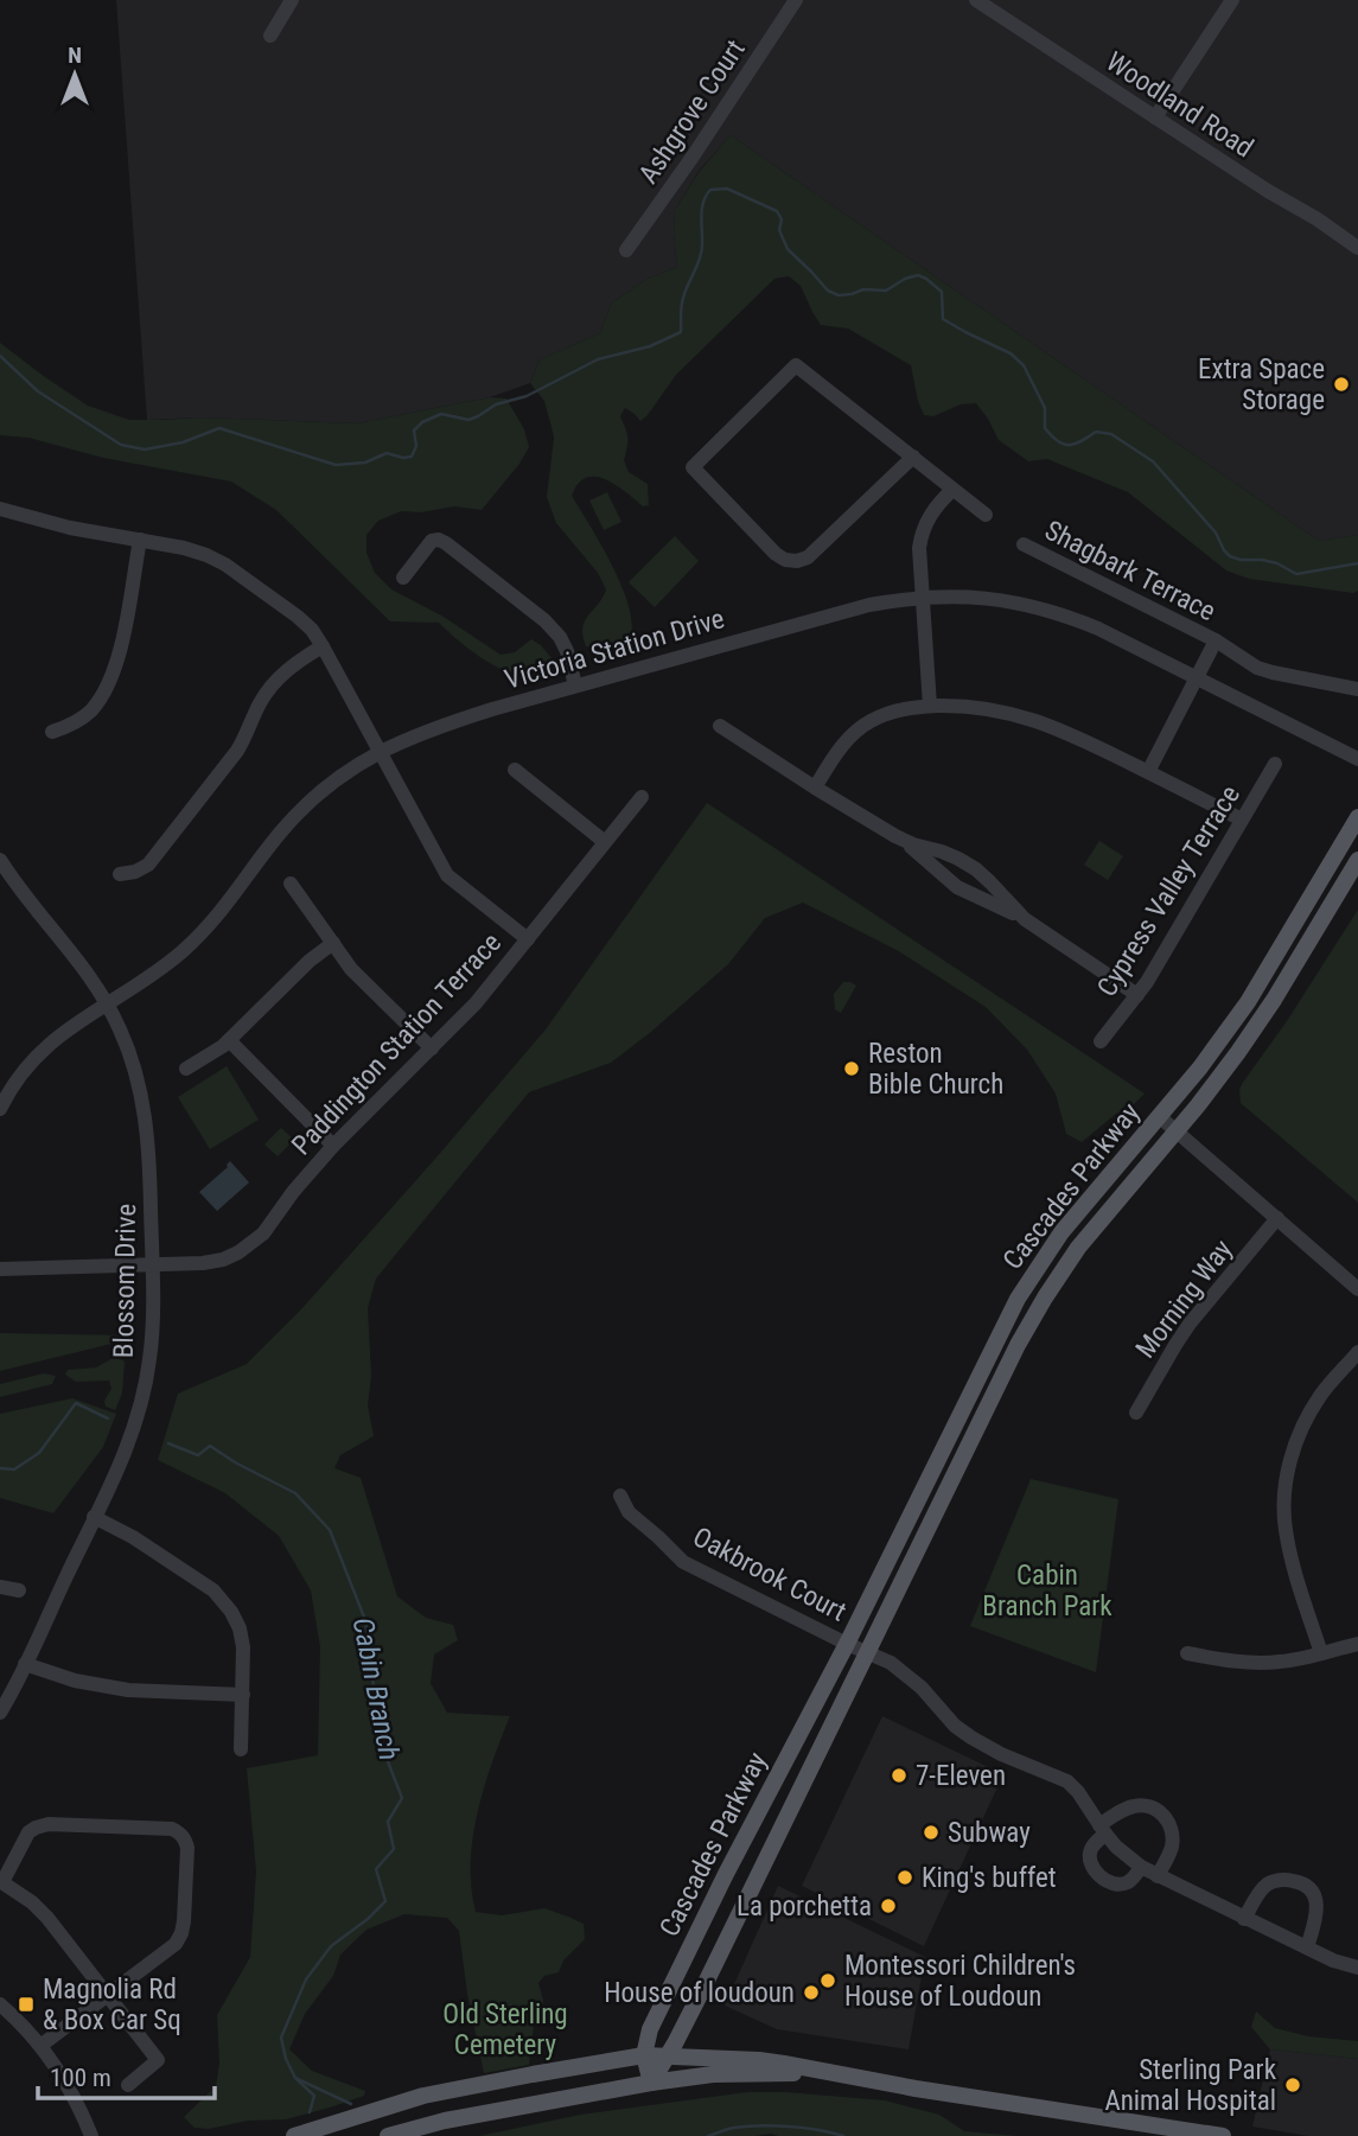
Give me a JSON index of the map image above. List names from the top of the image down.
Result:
{
  "streets": {
    "main road": ["Cascades Parkway"],
    "street": [
      "Woodland Road",
      "Ashgrove Court",
      "Shagbark Terrace",
      "Victoria Station Drive",
      "Cypress Valley Terrace",
      "Paddington Station Terrace",
      "Blossom Drive",
      "Morning Way",
      "Oakbrook Court"
    ]
  },
  "crossings": [
    ["Shagbark Terrace", "Victoria Station Drive"],
    ["Victoria Station Drive", "Blossom Drive"],
    ["Paddington Station Terrace", "Blossom Drive"],
    ["Cascades Parkway", "Oakbrook Court"]
  ],
  "water": ["Cabin Branch"],
  "parks": ["Cabin Branch Park", "Old Sterling Cemetery"],
  "places": {
    "other": [
      "Extra Space Storage",
      "Reston Bible Church",
      "7-Eleven",
      "Subway",
      "King's buffet",
      "La porchetta",
      "Montessori Children's House of Loudoun",
      "House of loudoun",
      "Sterling Park Animal Hospital"
    ],
    "transit": ["Magnolia Rd & Box Car Sq"]
  },
  "scale_bar": "100 m",
  "north": "top"
}
